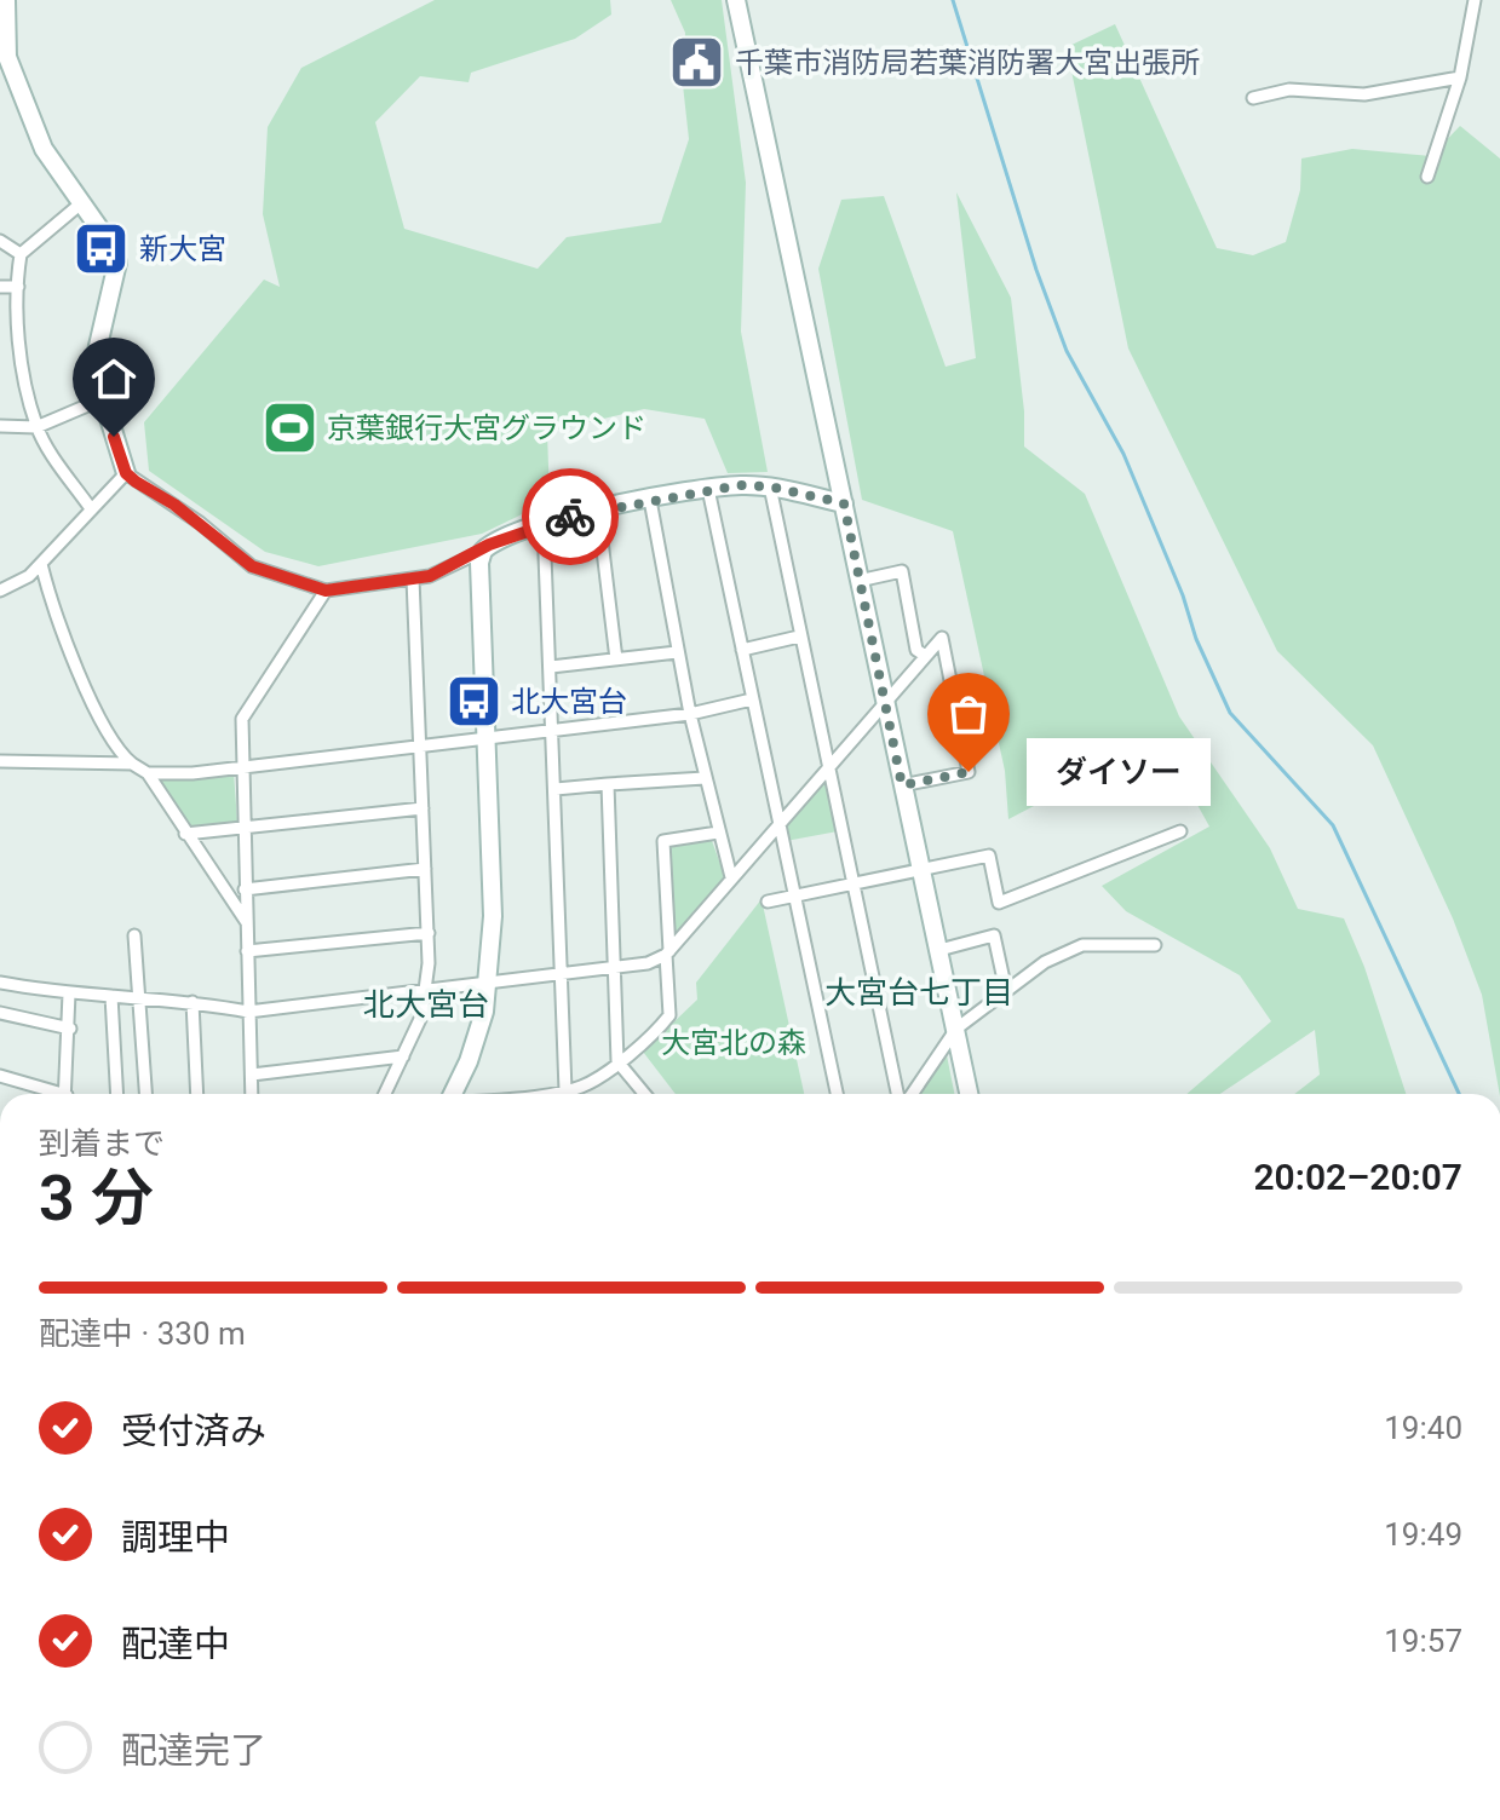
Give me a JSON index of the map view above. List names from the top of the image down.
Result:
{
  "districts": ["大宮台七丁目", "北大宮台"],
  "parks": ["大宮北の森"],
  "places": {
    "public building": ["千葉市消防局若葉消防署大宮出張所"],
    "bus stop": ["新大宮", "北大宮台"],
    "sports": ["京葉銀行大宮グラウンド"],
    "other": ["ダイソー"]
  },
  "page": {
    "bubble": "ダイソー",
    "heading": ["3 分", "到着まで", "20:02–20:07"],
    "bar": "配達中 · 330 m",
    "list": [
      ["受付済み", "19:40"],
      ["調理中", "19:49"],
      ["配達中", "19:57"],
      "配達完了"
    ]
  }
}
